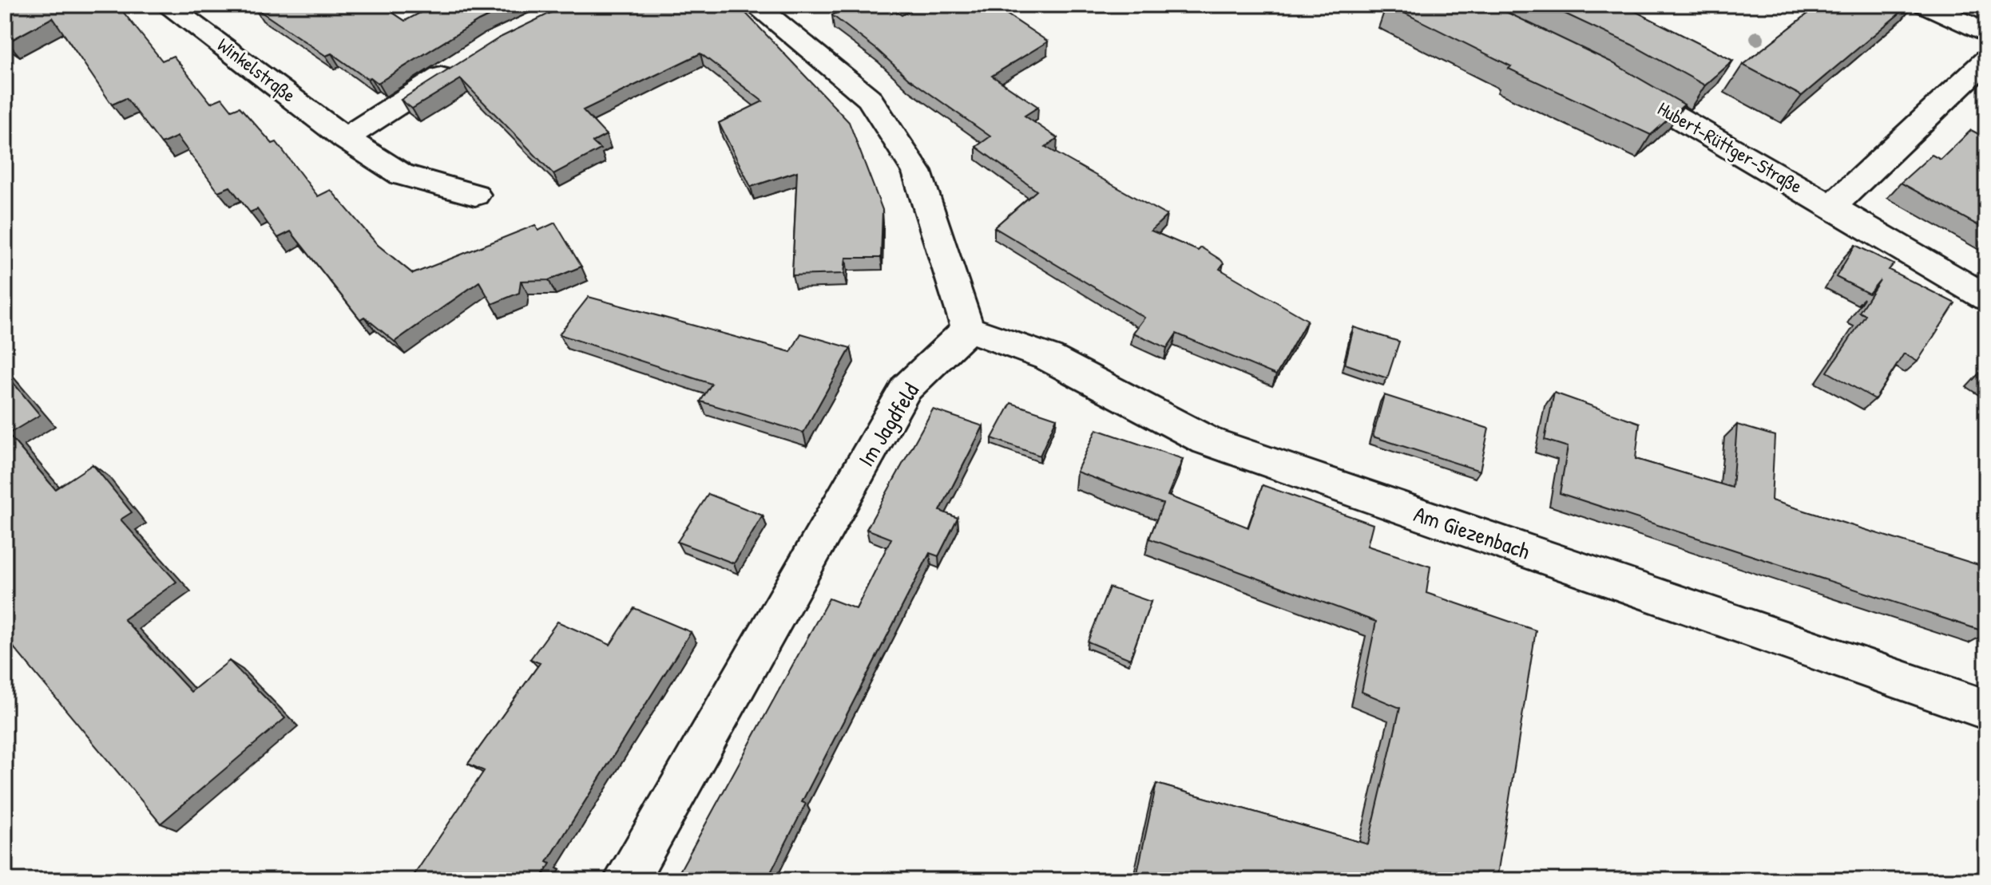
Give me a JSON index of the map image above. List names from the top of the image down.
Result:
{
  "streets": {
    "street": [
      "Winkelstraße",
      "Hubert-Rüttger-Straße",
      "Im Jagdfeld",
      "Am Giezenbach"
    ]
  },
  "crossings": [
    ["Im Jagdfeld", "Am Giezenbach"]
  ]
}
